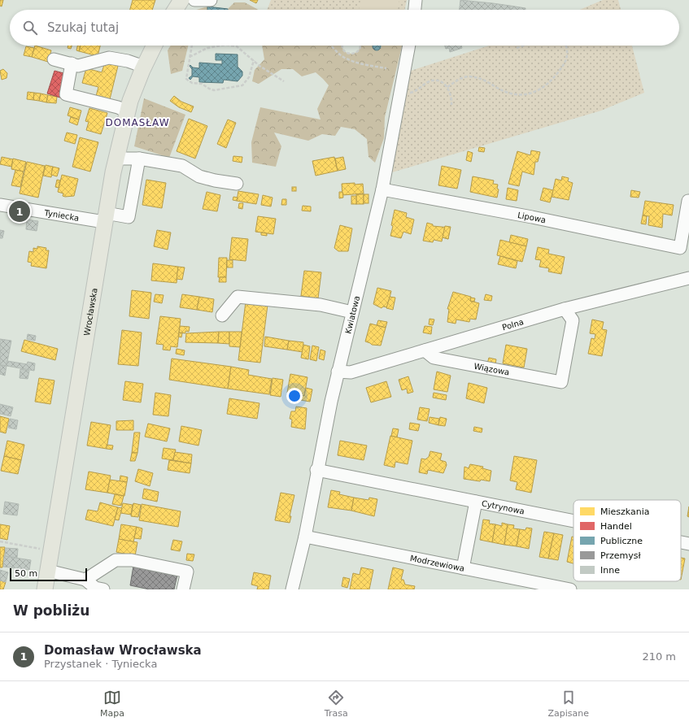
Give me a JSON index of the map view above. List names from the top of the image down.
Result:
{
  "streets": {
    "main road": ["Wrocławska"],
    "street": [
      "Tyniecka",
      "Lipowa",
      "Kwiatowa",
      "Polna",
      "Wiązowa",
      "Cytrynowa",
      "Modrzewiowa"
    ]
  },
  "crossings": [
    ["Tyniecka", "Wrocławska"],
    ["Lipowa", "Kwiatowa"],
    ["Kwiatowa", "Polna"],
    ["Kwiatowa", "Cytrynowa"],
    ["Kwiatowa", "Modrzewiowa"],
    ["Polna", "Wiązowa"]
  ],
  "districts": ["DOMASŁAW"],
  "legend": [
    "Mieszkania",
    "Handel",
    "Publiczne",
    "Przemysł",
    "Inne"
  ],
  "scale_bar": "50 m",
  "page": {
    "search": "Szukaj tutaj",
    "pins": "1",
    "scale": "50 m",
    "heading": "W pobliżu",
    "list": [
      {
        "mark": "1",
        "name": "Domasław Wrocławska",
        "note": "Przystanek · Tyniecka",
        "value": "210 m"
      }
    ],
    "nav": ["Mapa", "Trasa", "Zapisane"]
  }
}
